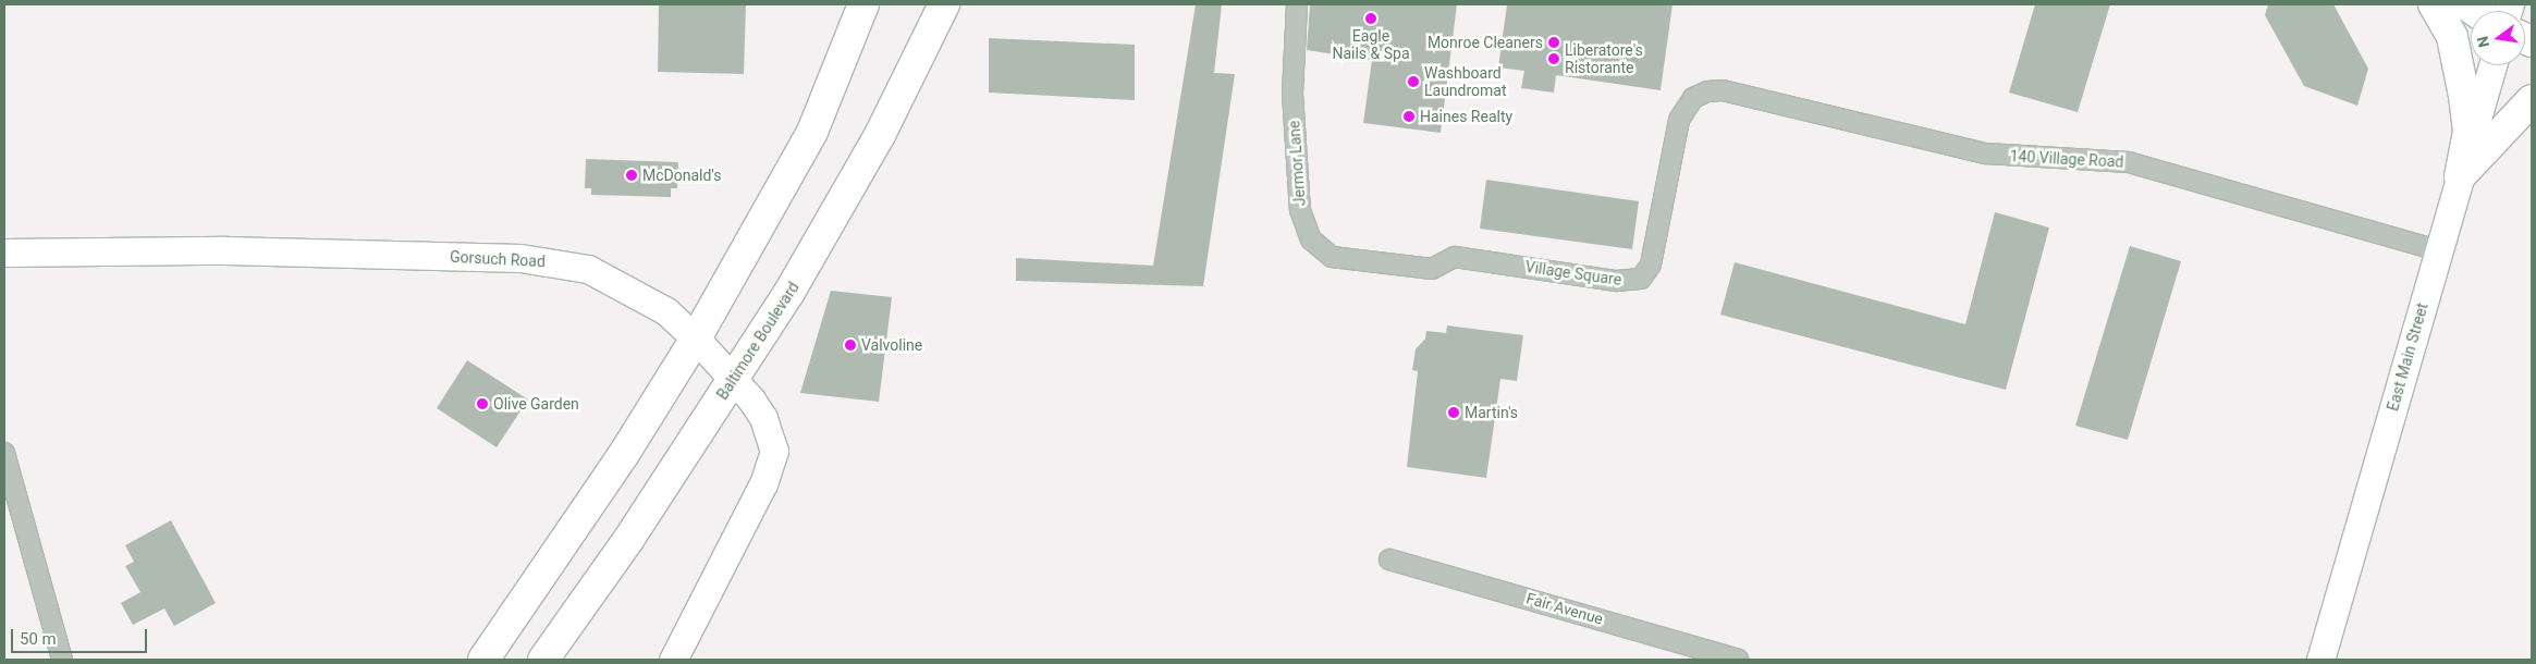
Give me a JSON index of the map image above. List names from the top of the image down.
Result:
{
  "streets": {
    "main road": ["Baltimore Boulevard"],
    "street": [
      "140 Village Road",
      "Jermor Lane",
      "Gorsuch Road",
      "Village Square",
      "East Main Street",
      "Fair Avenue"
    ]
  },
  "crossings": [
    ["140 Village Road", "Village Square"],
    ["140 Village Road", "East Main Street"],
    ["Jermor Lane", "Village Square"],
    ["Gorsuch Road", "Baltimore Boulevard"]
  ],
  "places": [
    "Eagle Nails & Spa",
    "Monroe Cleaners",
    "Liberatore's Ristorante",
    "Washboard Laundromat",
    "Haines Realty",
    "McDonald's",
    "Valvoline",
    "Olive Garden",
    "Martin's"
  ],
  "scale_bar": "50 m",
  "north": "left"
}
